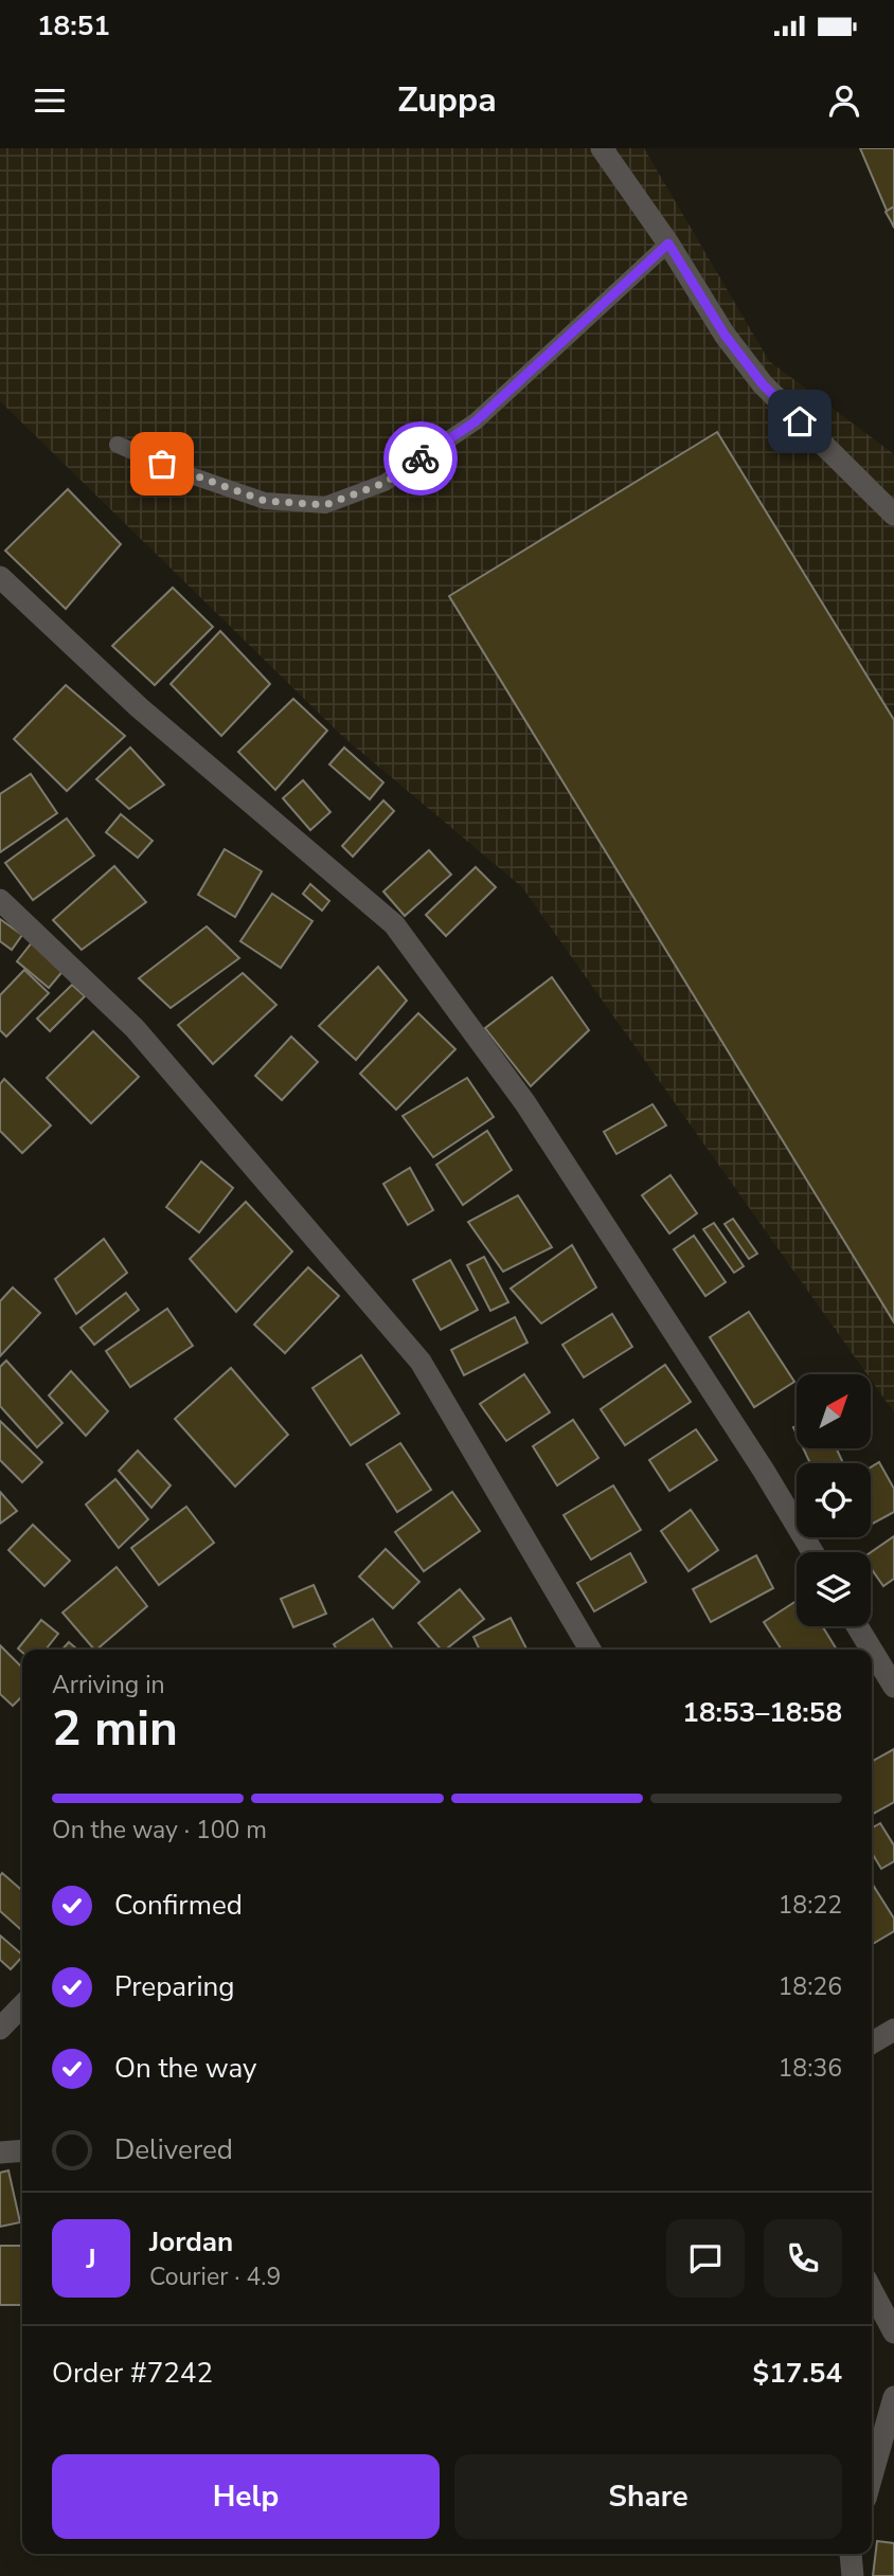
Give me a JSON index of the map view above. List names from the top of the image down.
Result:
{
  "north": "top right",
  "page": {
    "status": "18:51",
    "header": "Zuppa",
    "heading": ["2 min", "Arriving in", "18:53–18:58"],
    "panel": [
      "Jordan",
      "Courier · 4.9",
      "Order #7242",
      "$17.54"
    ],
    "bar": "On the way · 100 m",
    "list": [
      ["Confirmed", "18:22"],
      ["Preparing", "18:26"],
      ["On the way", "18:36"],
      "Delivered"
    ],
    "round": "J",
    "buttons": ["Help", "Share"]
  }
}
